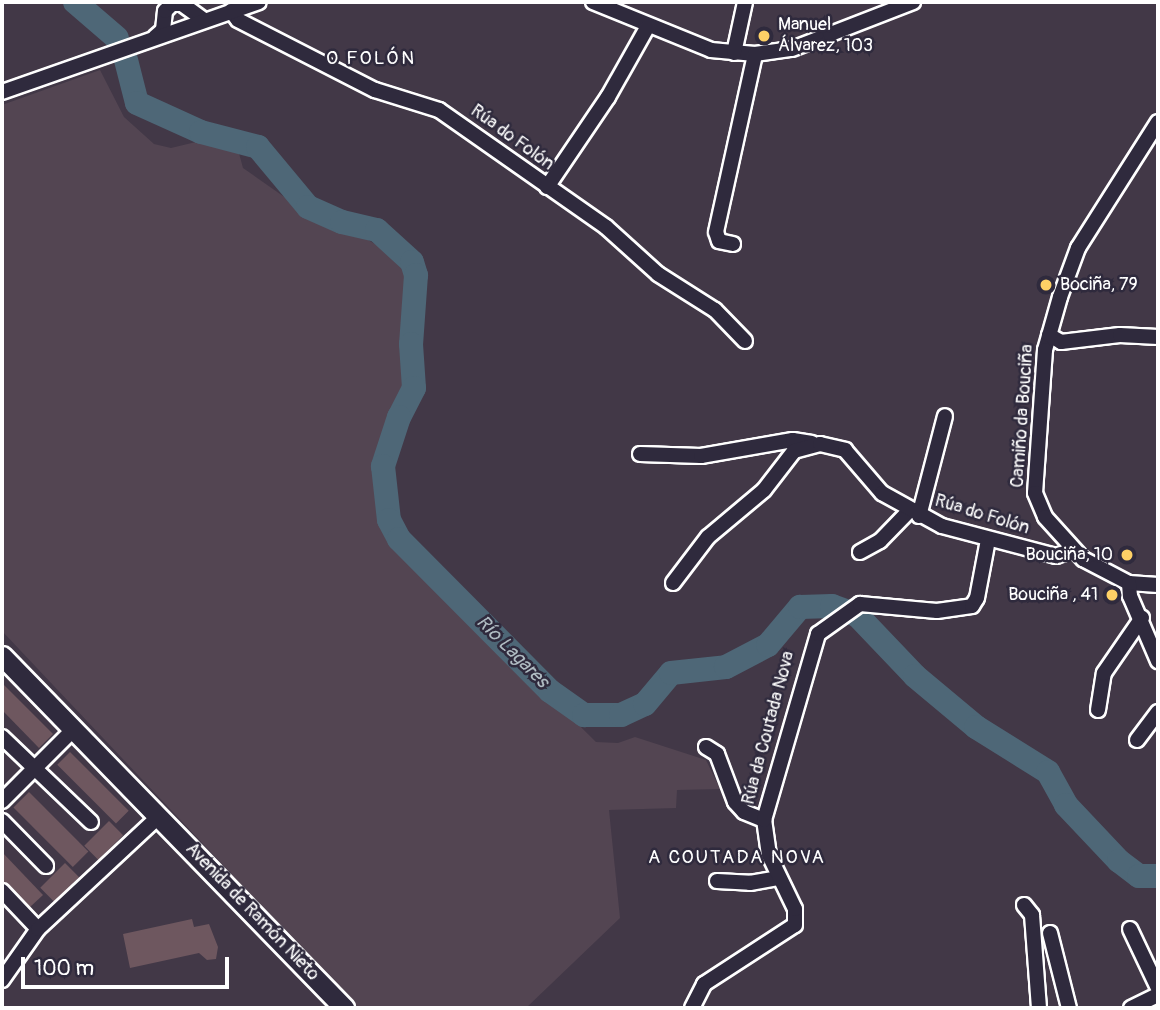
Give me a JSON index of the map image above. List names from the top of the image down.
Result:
{
  "streets": {
    "main road": ["Avenida de Ramón Nieto"],
    "street": ["Rúa do Folón", "Camiño da Bouciña", "Rúa da Coutada Nova"]
  },
  "crossings": [
    ["Rúa do Folón", "Camiño da Bouciña"],
    ["Rúa do Folón", "Rúa da Coutada Nova"]
  ],
  "districts": ["O FOLÓN", "A COUTADA NOVA"],
  "water": ["Río Lagares"],
  "places": [
    "Manuel Álvarez, 103",
    "Bociña, 79",
    "Bouciña, 10",
    "Bouciña , 41"
  ],
  "scale_bar": "100 m"
}
